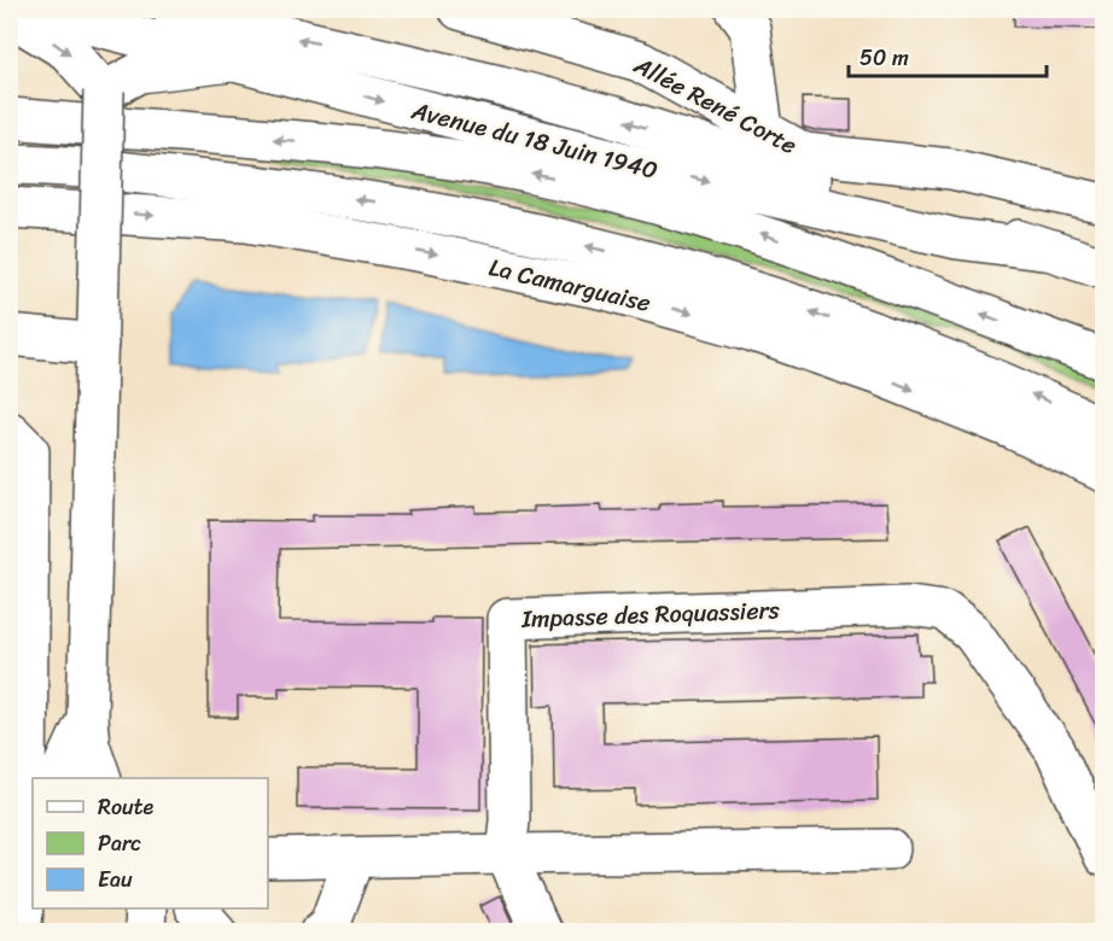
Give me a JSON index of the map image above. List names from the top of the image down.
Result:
{
  "streets": {
    "main road": [
      "Allée René Corte",
      "Avenue du 18 Juin 1940",
      "La Camarguaise",
      "Impasse des Roquassiers"
    ]
  },
  "legend": ["Route", "Parc", "Eau"],
  "scale_bar": "50 m"
}
